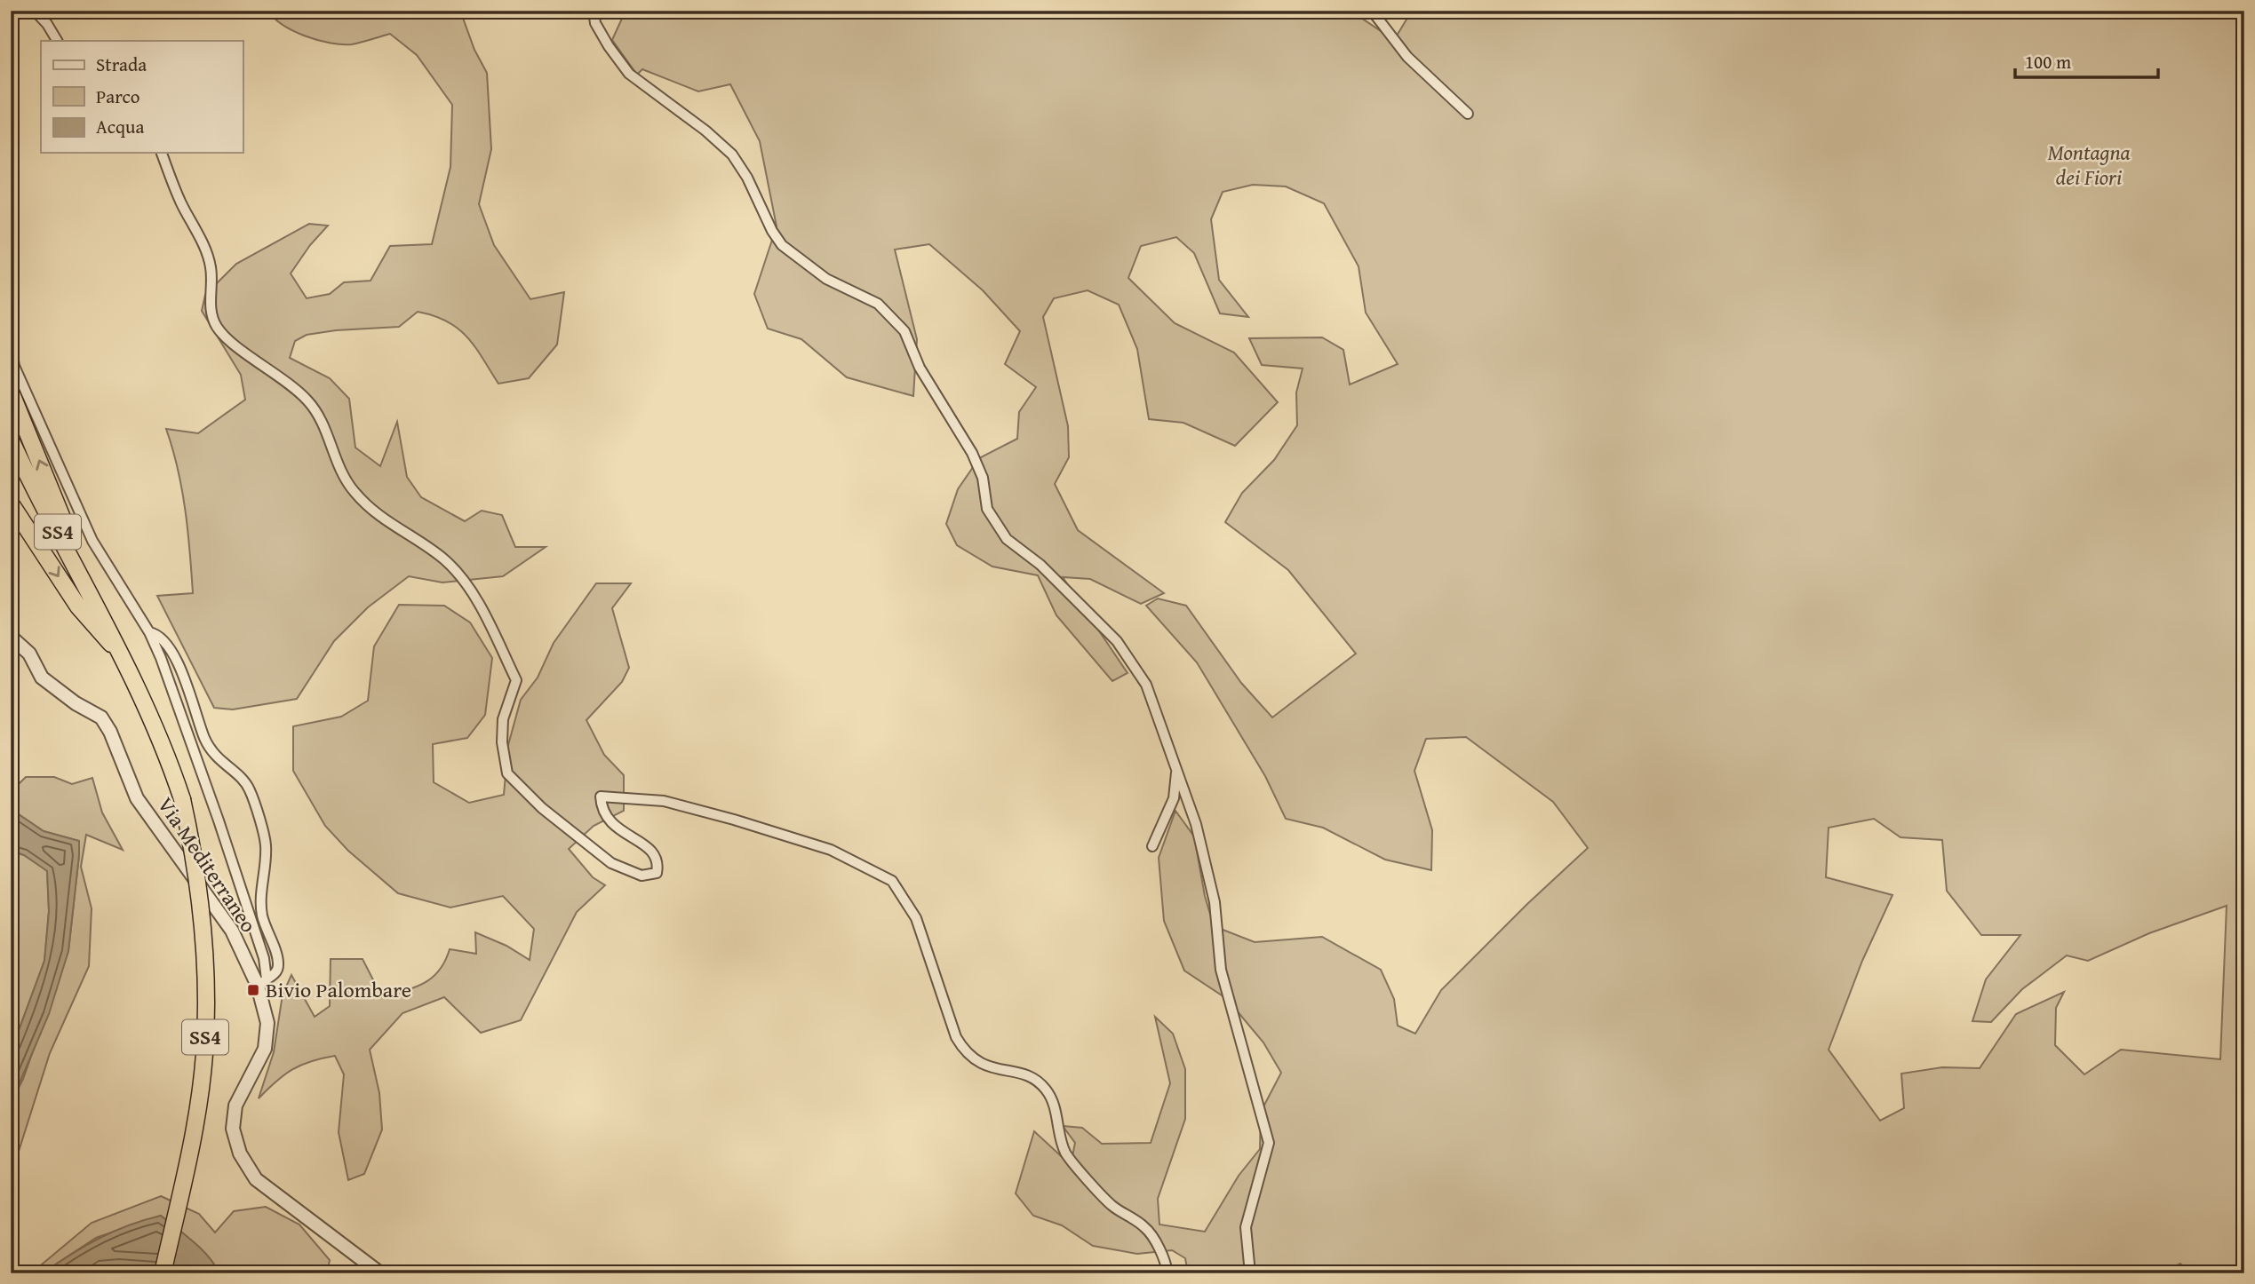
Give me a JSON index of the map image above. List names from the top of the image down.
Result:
{
  "streets": {
    "highway": ["SS4"],
    "street": ["Via Mediterraneo"]
  },
  "parks": ["Montagna dei Fiori"],
  "places": {
    "transit": ["Bivio Palombare"]
  },
  "legend": ["Strada", "Parco", "Acqua"],
  "scale_bar": "100 m"
}
